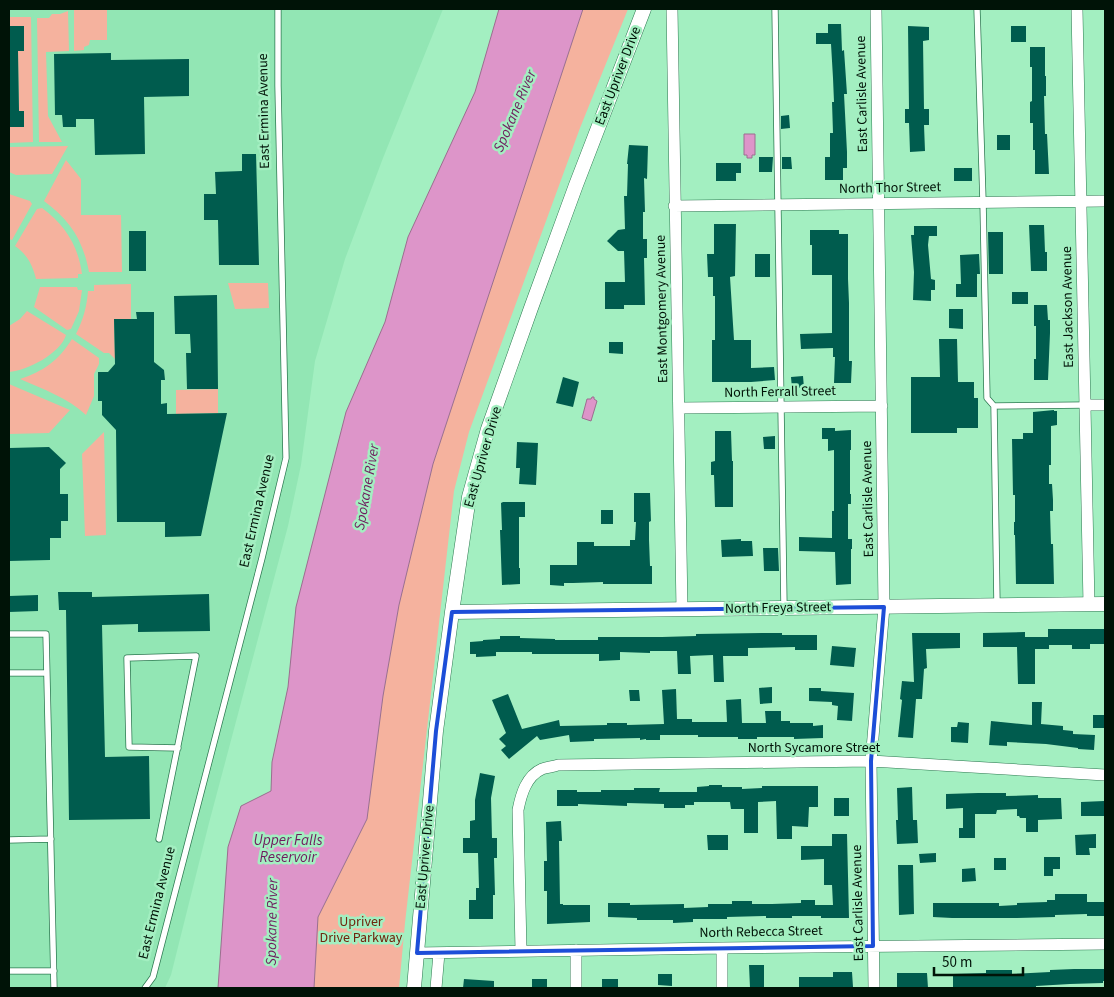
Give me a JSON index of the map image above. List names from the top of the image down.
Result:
{
  "streets": {
    "street": [
      "East Upriver Drive",
      "East Carlisle Avenue",
      "North Thor Street",
      "East Jackson Avenue",
      "East Montgomery Avenue",
      "North Ferrall Street",
      "North Freya Street",
      "North Sycamore Street",
      "North Rebecca Street"
    ],
    "lane": ["East Ermina Avenue"]
  },
  "crossings": [
    ["East Upriver Drive", "North Freya Street"],
    ["East Upriver Drive", "North Rebecca Street"],
    ["East Carlisle Avenue", "North Thor Street"],
    ["East Carlisle Avenue", "North Ferrall Street"],
    ["East Carlisle Avenue", "North Freya Street"],
    ["East Carlisle Avenue", "North Sycamore Street"],
    ["East Carlisle Avenue", "North Rebecca Street"],
    ["North Thor Street", "East Jackson Avenue"],
    ["North Thor Street", "East Montgomery Avenue"],
    ["East Jackson Avenue", "North Freya Street"],
    ["East Montgomery Avenue", "North Ferrall Street"],
    ["East Montgomery Avenue", "North Freya Street"],
    ["North Sycamore Street", "North Rebecca Street"]
  ],
  "water": ["Spokane River", "Upper Falls Reservoir"],
  "parks": ["Upriver Drive Parkway"],
  "scale_bar": "50 m"
}
